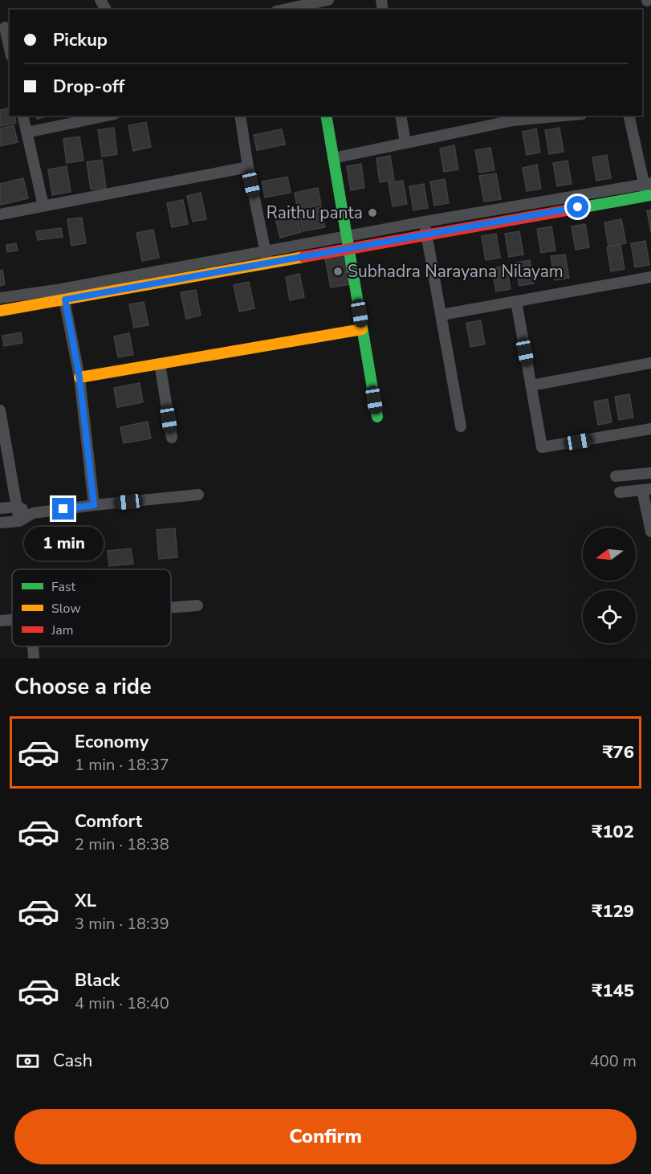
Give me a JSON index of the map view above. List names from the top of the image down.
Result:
{
  "places": ["Raithu panta", "Subhadra Narayana Nilayam"],
  "legend": ["Fast", "Slow", "Jam"],
  "north": "left",
  "page": {
    "banner": ["Pickup", "Drop-off"],
    "bubble": "1 min",
    "heading": "Choose a ride",
    "list": [
      {
        "name": "Economy",
        "note": "1 min · 18:37",
        "value": "₹76"
      },
      {
        "name": "Comfort",
        "note": "2 min · 18:38",
        "value": "₹102"
      },
      {
        "name": "XL",
        "note": "3 min · 18:39",
        "value": "₹129"
      },
      {
        "name": "Black",
        "note": "4 min · 18:40",
        "value": "₹145"
      }
    ],
    "pay": ["Cash", "400 m"],
    "buttons": "Confirm"
  }
}
